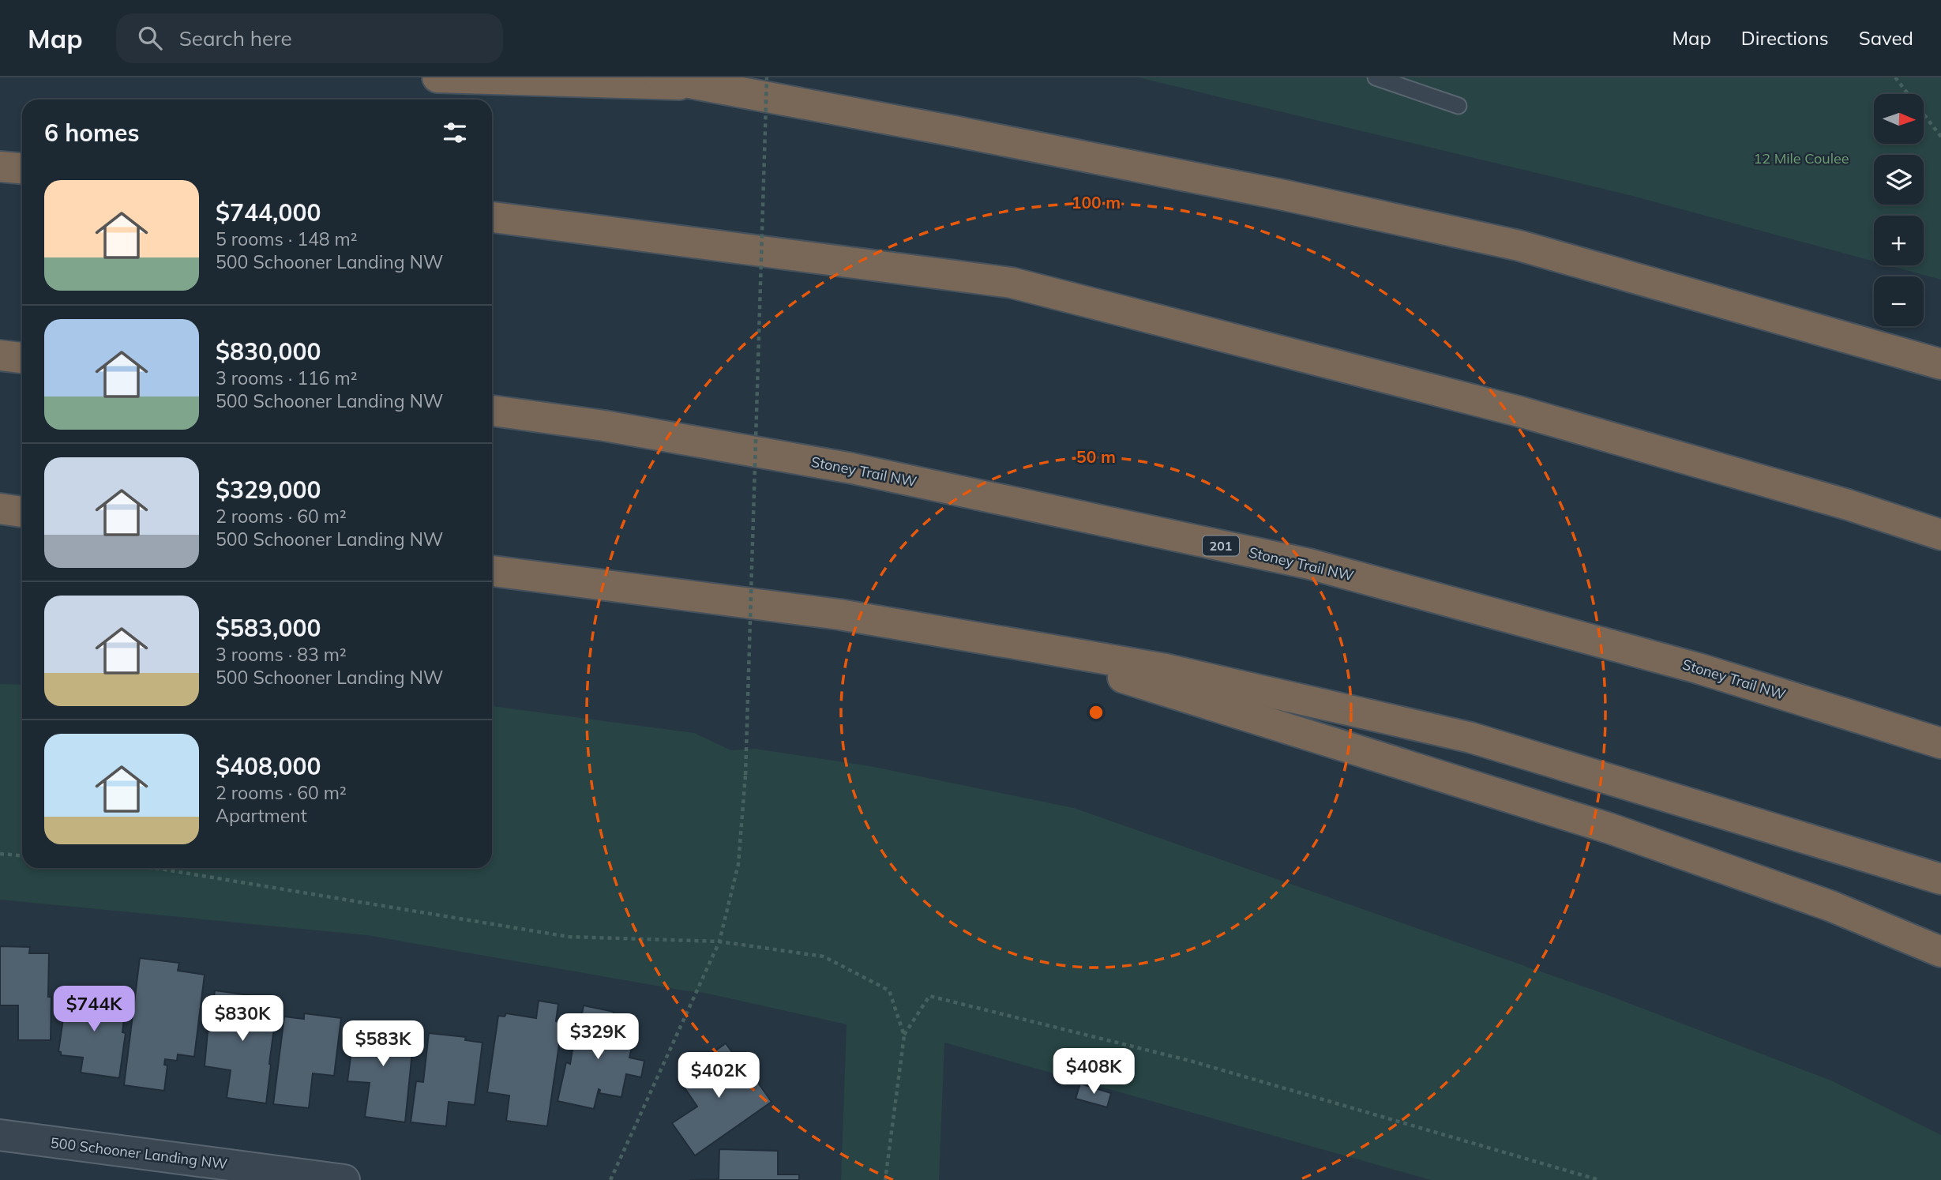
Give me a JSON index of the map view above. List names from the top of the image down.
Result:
{
  "streets": {
    "highway": ["Stoney Trail NW", "201"],
    "street": ["500 Schooner Landing NW"]
  },
  "parks": ["12 Mile Coulee"],
  "north": "right",
  "page": {
    "header": "Map",
    "search": "Search here",
    "nav": ["Map", "Directions", "Saved"],
    "map_buttons": ["+", "−"],
    "heading": "6 homes",
    "list": [
      {
        "name": "$744,000",
        "note": "5 rooms · 148 m² · 500 Schooner Landing NW"
      },
      {
        "name": "$830,000",
        "note": "3 rooms · 116 m² · 500 Schooner Landing NW"
      },
      {
        "name": "$329,000",
        "note": "2 rooms · 60 m² · 500 Schooner Landing NW"
      },
      {
        "name": "$583,000",
        "note": "3 rooms · 83 m² · 500 Schooner Landing NW"
      },
      {
        "name": "$408,000",
        "note": "2 rooms · 60 m² · Apartment"
      }
    ],
    "price": [
      "$744K",
      "$830K",
      "$329K",
      "$583K",
      "$408K",
      "$402K"
    ]
  },
  "rings": ["100 m", "50 m"]
}
